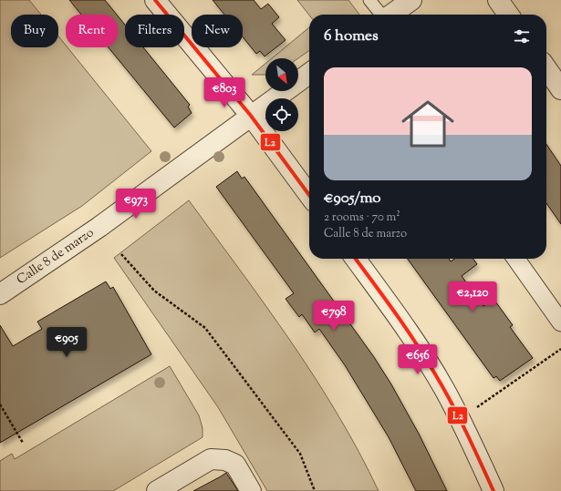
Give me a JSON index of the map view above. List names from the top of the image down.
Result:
{
  "streets": {
    "street": ["Calle 8 de marzo"]
  },
  "lines": ["transit line L2"],
  "north": "bottom right",
  "page": {
    "chip": [
      "Buy",
      "Rent",
      "Filters",
      "New"
    ],
    "heading": "6 homes",
    "list": [
      {
        "name": "€905/mo",
        "note": "2 rooms · 70 m² · Calle 8 de marzo"
      }
    ],
    "price": [
      "€803",
      "€973",
      "€2,120",
      "€798",
      "€905",
      "€656"
    ]
  }
}
